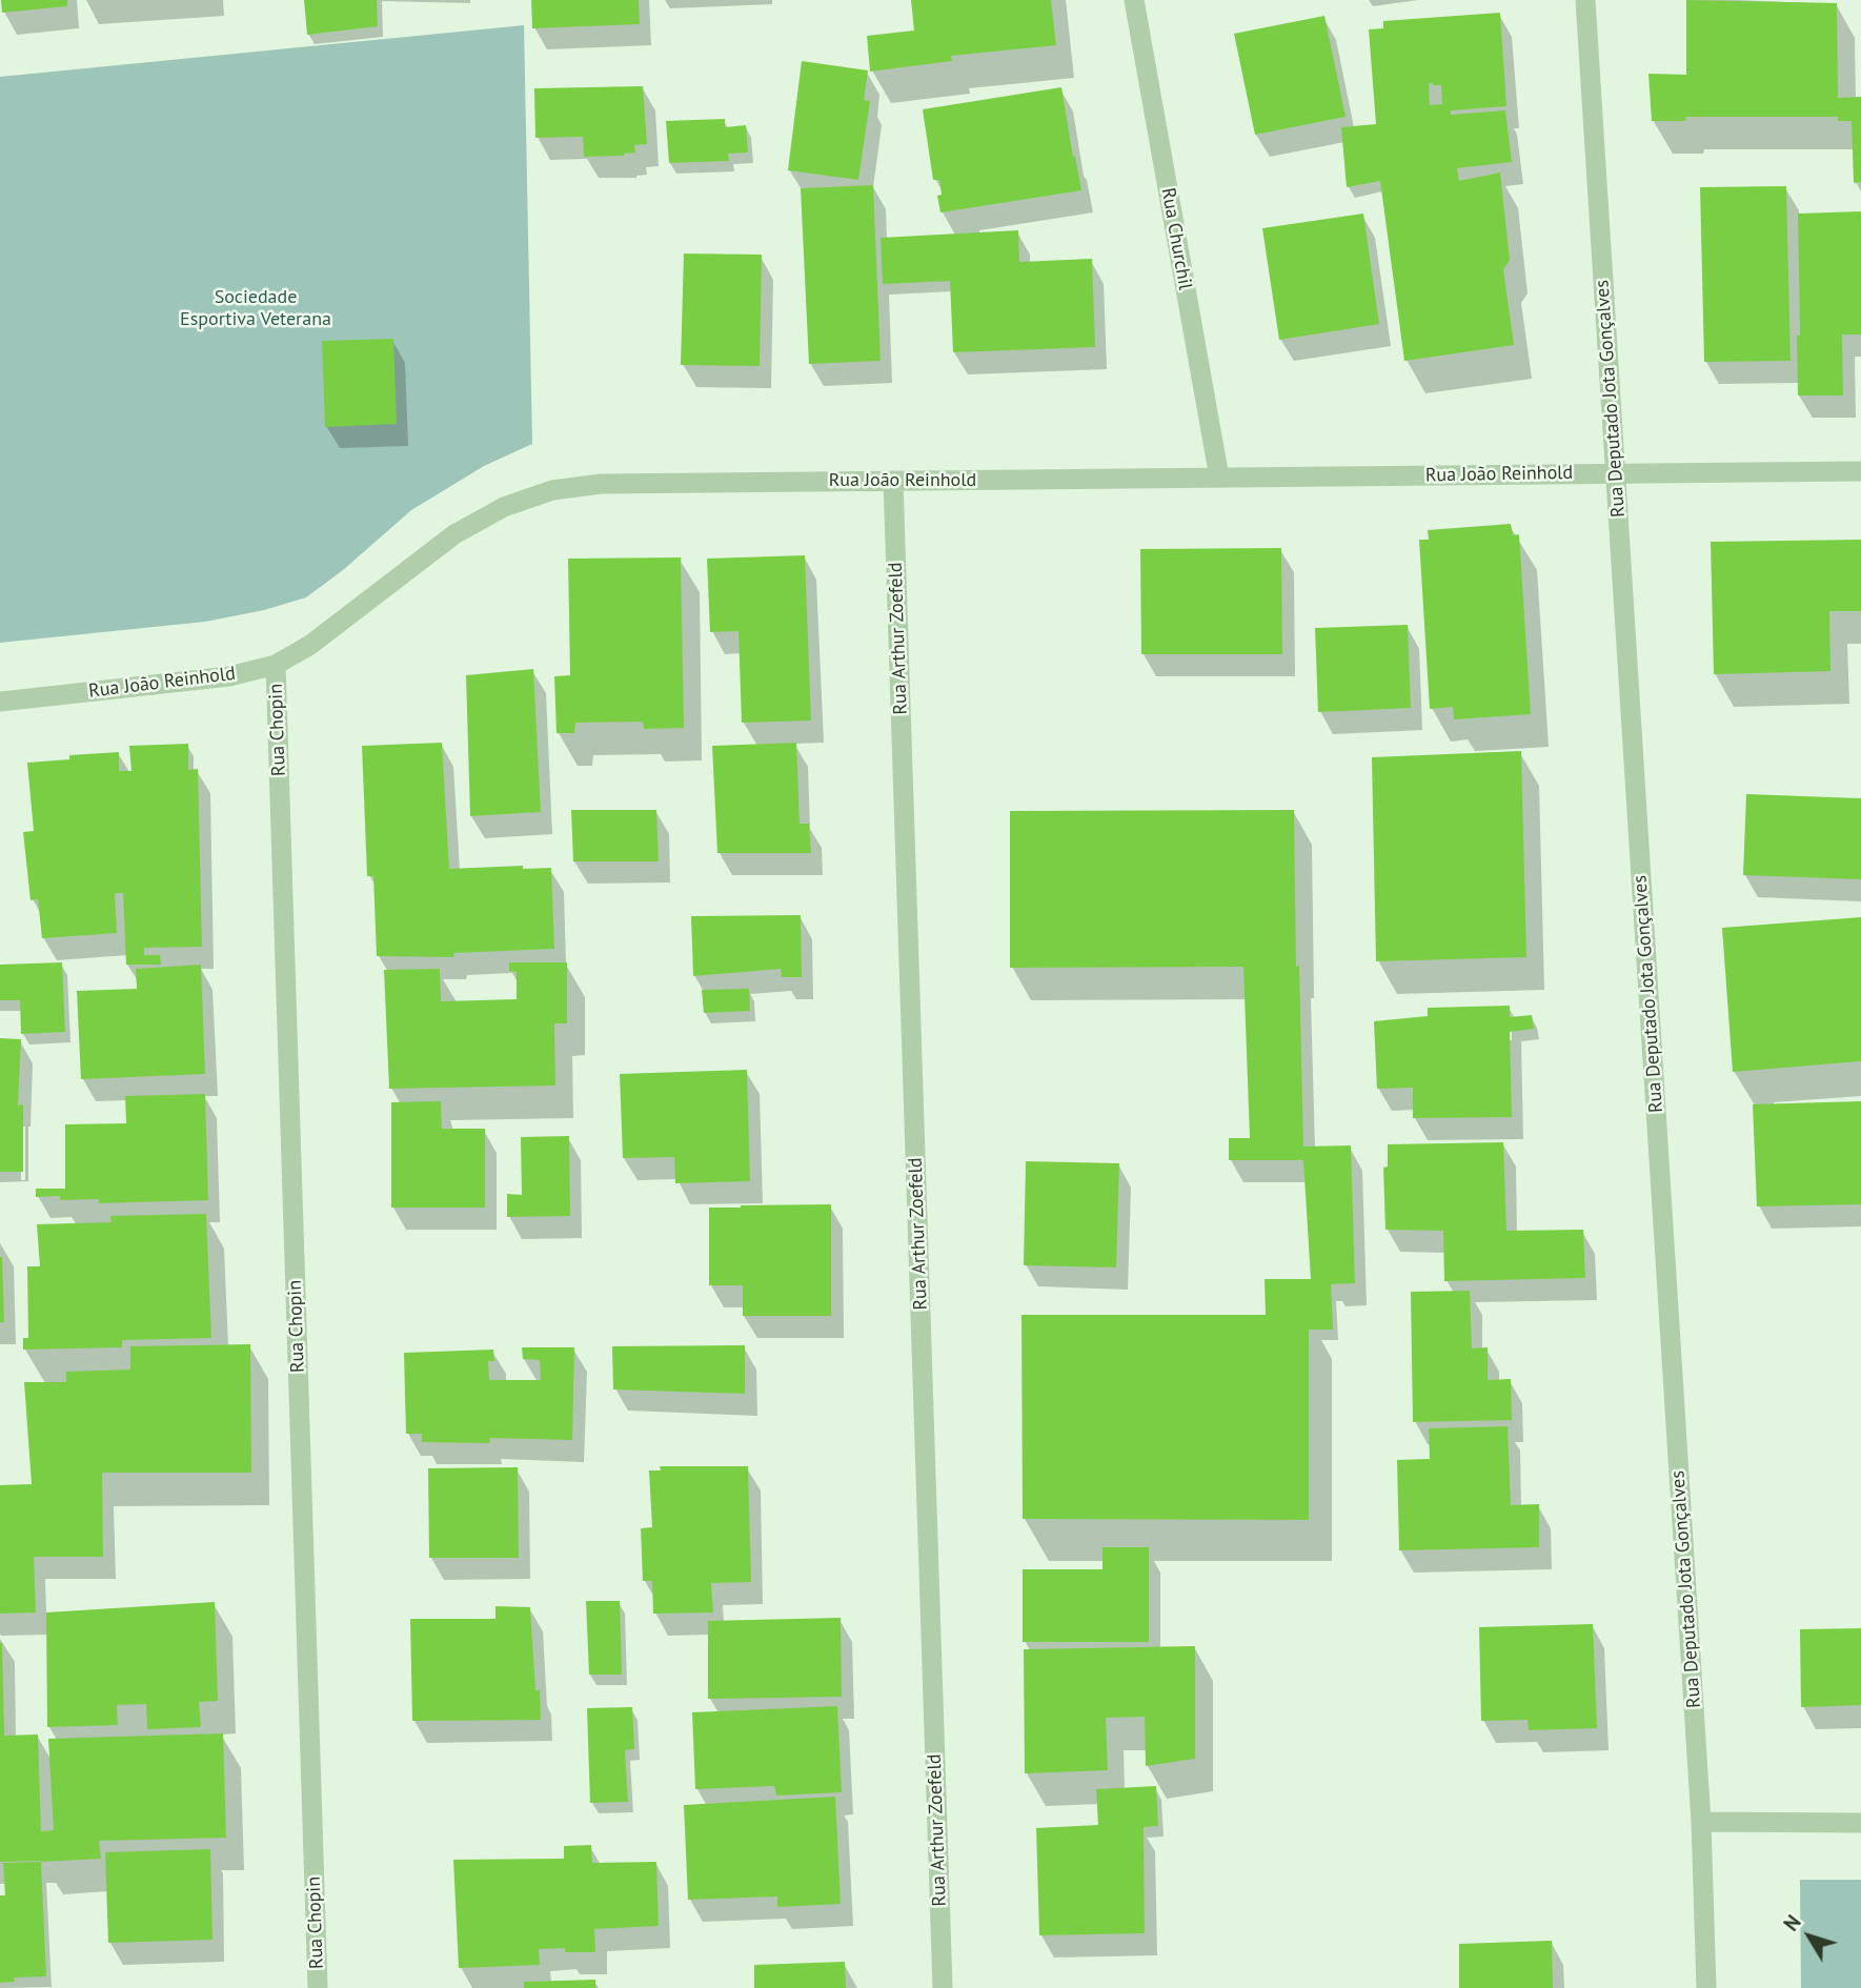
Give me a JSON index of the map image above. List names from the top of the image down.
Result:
{
  "streets": {
    "street": [
      "Rua Churchil",
      "Rua Deputado Jota Gonçalves",
      "Rua João Reinhold",
      "Rua Arthur Zoefeld",
      "Rua Chopin"
    ]
  },
  "crossings": [
    ["Rua Churchil", "Rua João Reinhold"],
    ["Rua Deputado Jota Gonçalves", "Rua João Reinhold"],
    ["Rua João Reinhold", "Rua Arthur Zoefeld"],
    ["Rua João Reinhold", "Rua Chopin"]
  ],
  "parks": ["Sociedade Esportiva Veterana"],
  "north": "top left"
}
